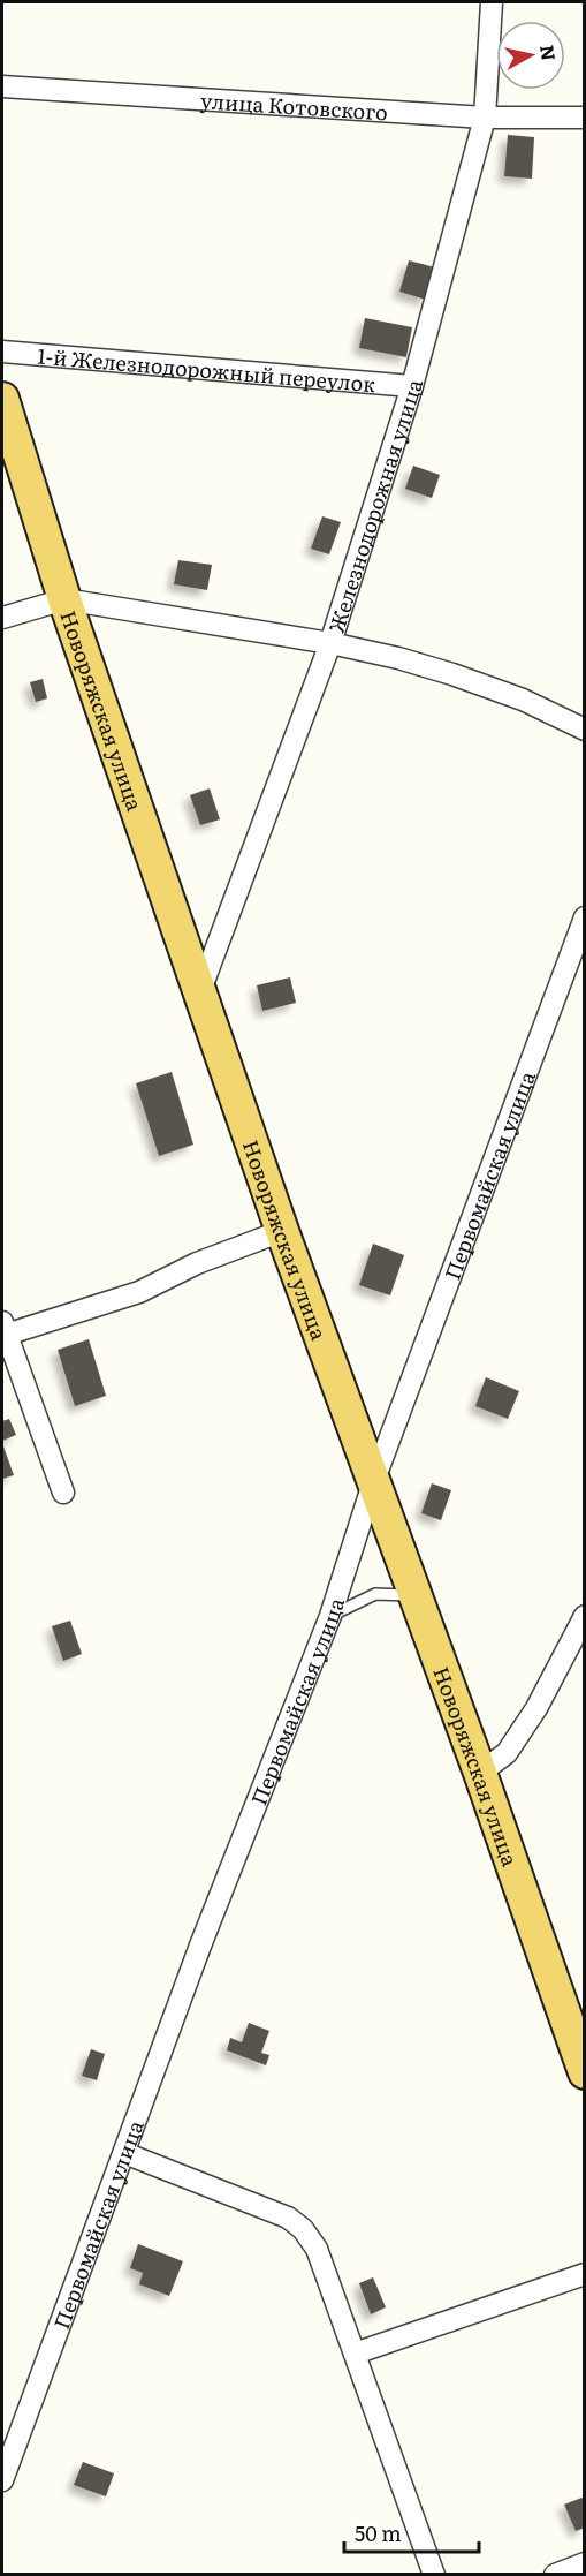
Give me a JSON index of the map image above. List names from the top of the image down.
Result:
{
  "streets": {
    "main road": ["Новоряжская улица"],
    "street": [
      "улица Котовского",
      "1-й Железнодорожный переулок",
      "Железнодорожная улица",
      "Первомайская улица"
    ]
  },
  "crossings": [
    ["улица Котовского", "Железнодорожная улица"],
    ["1-й Железнодорожный переулок", "Железнодорожная улица"],
    ["Железнодорожная улица", "Новоряжская улица"],
    ["Новоряжская улица", "Первомайская улица"]
  ],
  "scale_bar": "50 m",
  "north": "right"
}
